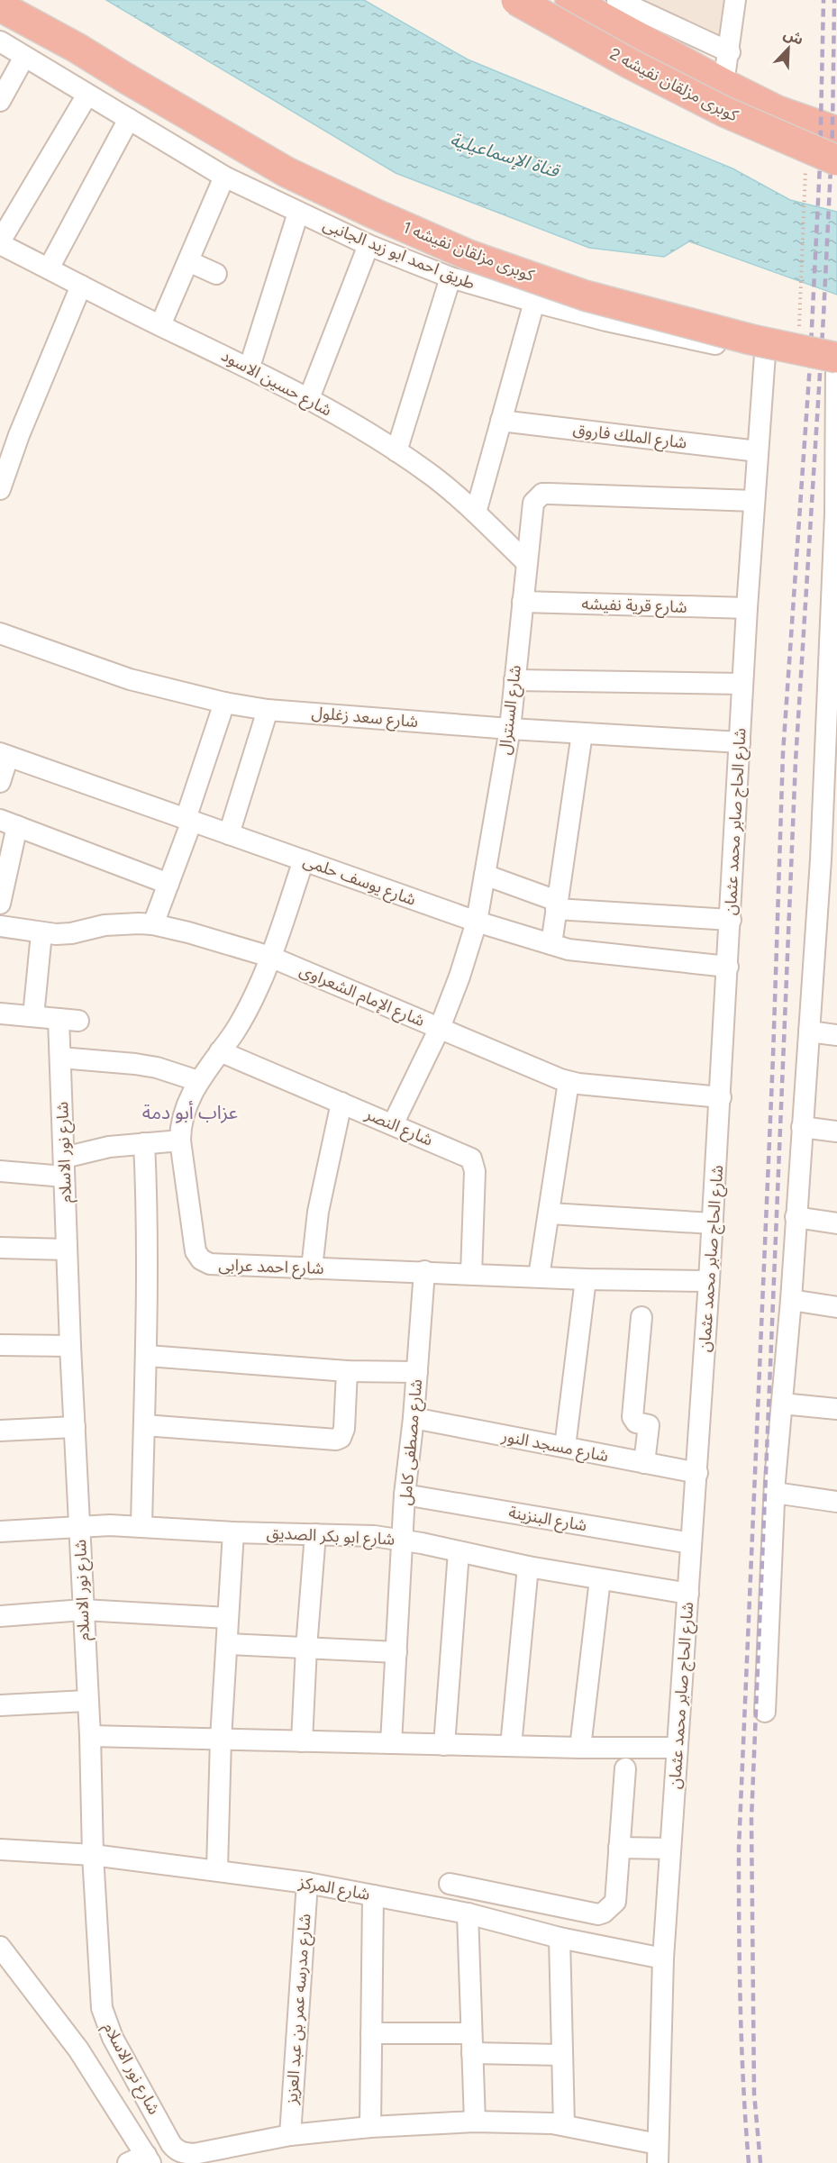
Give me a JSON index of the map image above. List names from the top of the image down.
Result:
{
  "streets": {
    "highway": ["كوبرى مزلقان نفيشه 2", "كوبرى مزلقان نفيشه 1"],
    "street": [
      "طريق احمد ابو زيد الجانبى",
      "شارع حسين الاسود",
      "شارع الملك فاروق",
      "شارع قرية نفيشه",
      "شارع السنترال",
      "شارع سعد زغلول",
      "شارع الحاج صابر محمد عثمان",
      "شارع يوسف حلمى",
      "شارع الإمام الشعراوى",
      "شارع النصر",
      "شارع نور الاسلام",
      "شارع احمد عرابى",
      "شارع مصطفى كامل",
      "شارع مسجد النور",
      "شارع البنزينة",
      "شارع ابو بكر الصديق",
      "شارع المركز",
      "شارع مدرسه عمر بن عبد العزيز"
    ]
  },
  "crossings": [
    ["كوبرى مزلقان نفيشه 1", "طريق احمد ابو زيد الجانبى"],
    ["طريق احمد ابو زيد الجانبى", "شارع الحاج صابر محمد عثمان"],
    ["شارع حسين الاسود", "شارع السنترال"],
    ["شارع الملك فاروق", "شارع الحاج صابر محمد عثمان"],
    ["شارع قرية نفيشه", "شارع السنترال"],
    ["شارع قرية نفيشه", "شارع الحاج صابر محمد عثمان"],
    ["شارع السنترال", "شارع سعد زغلول"],
    ["شارع السنترال", "شارع الحاج صابر محمد عثمان"],
    ["شارع السنترال", "شارع يوسف حلمى"],
    ["شارع السنترال", "شارع الإمام الشعراوى"],
    ["شارع السنترال", "شارع النصر"],
    ["شارع سعد زغلول", "شارع الحاج صابر محمد عثمان"],
    ["شارع الحاج صابر محمد عثمان", "شارع يوسف حلمى"],
    ["شارع الحاج صابر محمد عثمان", "شارع الإمام الشعراوى"],
    ["شارع الحاج صابر محمد عثمان", "شارع احمد عرابى"],
    ["شارع الحاج صابر محمد عثمان", "شارع مسجد النور"],
    ["شارع الحاج صابر محمد عثمان", "شارع البنزينة"],
    ["شارع الحاج صابر محمد عثمان", "شارع ابو بكر الصديق"],
    ["شارع الحاج صابر محمد عثمان", "شارع المركز"],
    ["شارع يوسف حلمى", "شارع احمد عرابى"],
    ["شارع الإمام الشعراوى", "شارع احمد عرابى"],
    ["شارع النصر", "شارع احمد عرابى"],
    ["شارع نور الاسلام", "شارع ابو بكر الصديق"],
    ["شارع نور الاسلام", "شارع المركز"],
    ["شارع نور الاسلام", "شارع مدرسه عمر بن عبد العزيز"],
    ["شارع احمد عرابى", "شارع مصطفى كامل"],
    ["شارع مصطفى كامل", "شارع مسجد النور"],
    ["شارع مصطفى كامل", "شارع البنزينة"],
    ["شارع مصطفى كامل", "شارع ابو بكر الصديق"],
    ["شارع المركز", "شارع مدرسه عمر بن عبد العزيز"]
  ],
  "districts": ["عزاب أبو دمة"],
  "water": ["قناة الإسماعيلية"],
  "north": "top right"
}
